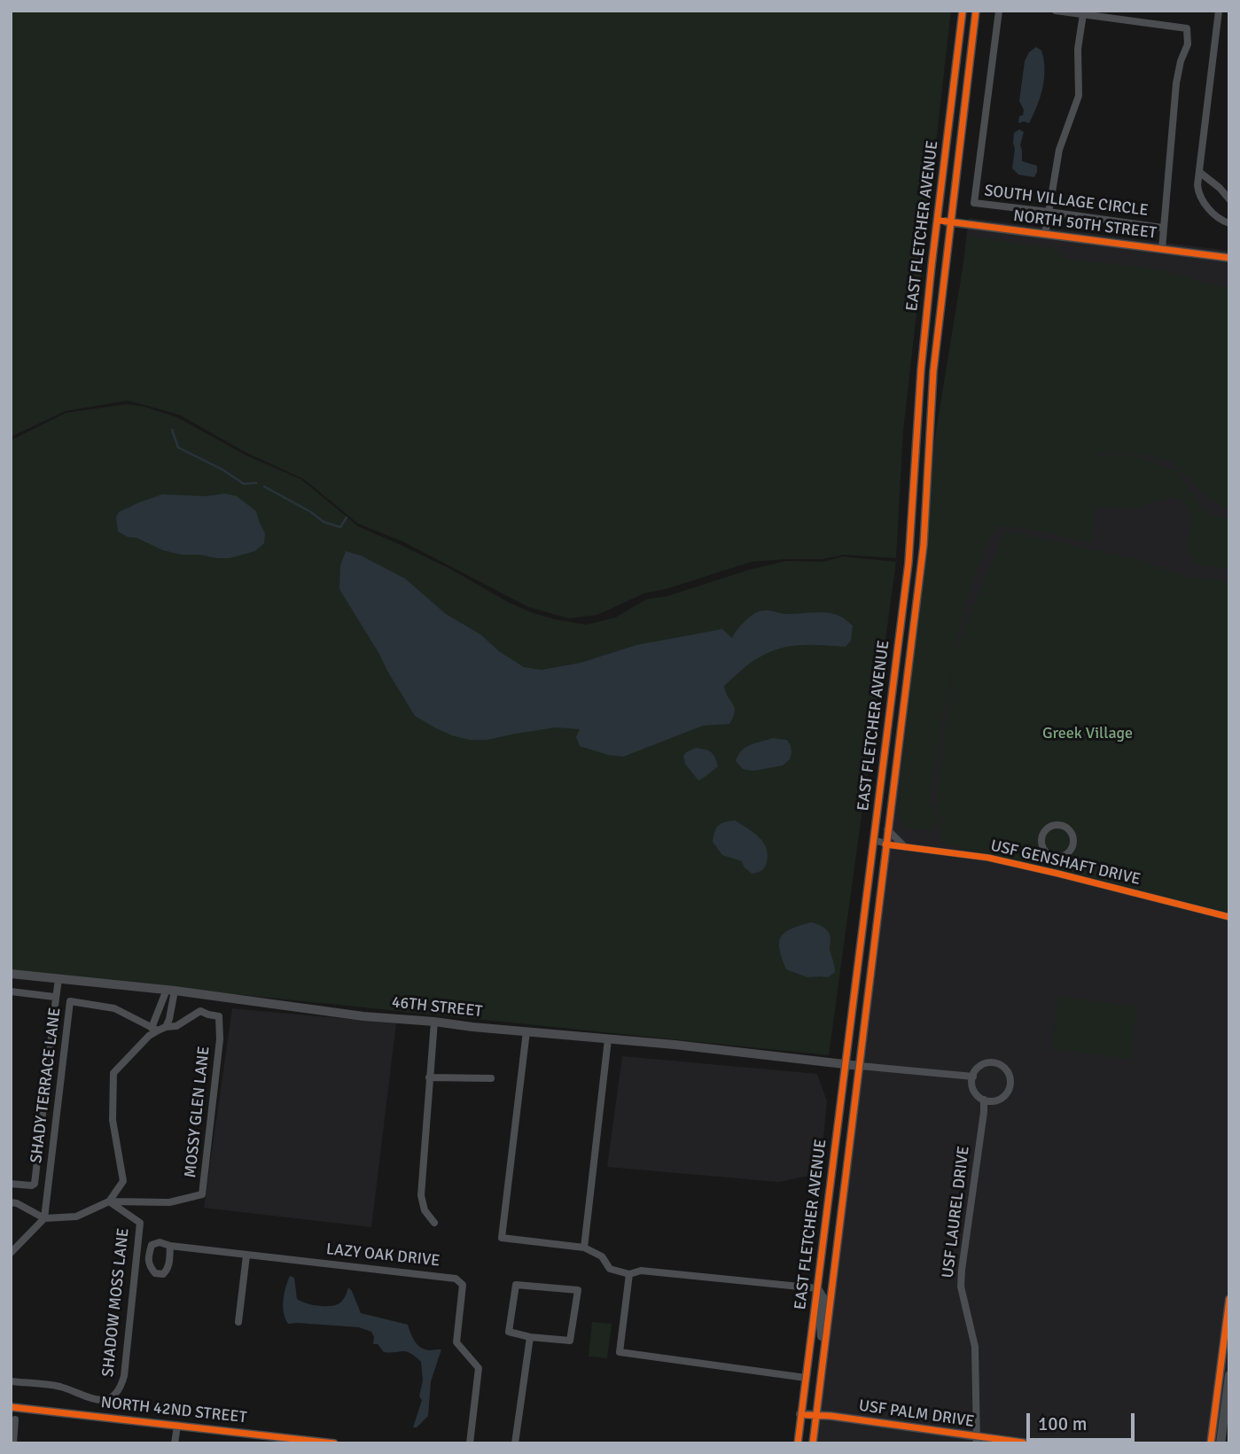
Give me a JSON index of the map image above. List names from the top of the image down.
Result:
{
  "streets": {
    "main road": [
      "NORTH 50TH STREET",
      "EAST FLETCHER AVENUE",
      "46TH STREET",
      "NORTH 42ND STREET",
      "USF PALM DRIVE"
    ],
    "street": [
      "SOUTH VILLAGE CIRCLE",
      "USF GENSHAFT DRIVE",
      "SHADY TERRACE LANE",
      "MOSSY GLEN LANE",
      "USF LAUREL DRIVE",
      "LAZY OAK DRIVE",
      "SHADOW MOSS LANE"
    ]
  },
  "crossings": [
    ["SOUTH VILLAGE CIRCLE", "NORTH 50TH STREET"],
    ["NORTH 50TH STREET", "EAST FLETCHER AVENUE"],
    ["EAST FLETCHER AVENUE", "USF GENSHAFT DRIVE"],
    ["EAST FLETCHER AVENUE", "46TH STREET"],
    ["EAST FLETCHER AVENUE", "USF PALM DRIVE"],
    ["SHADY TERRACE LANE", "MOSSY GLEN LANE"],
    ["MOSSY GLEN LANE", "SHADOW MOSS LANE"],
    ["USF LAUREL DRIVE", "USF PALM DRIVE"]
  ],
  "parks": ["Greek Village"],
  "scale_bar": "100 m"
}
